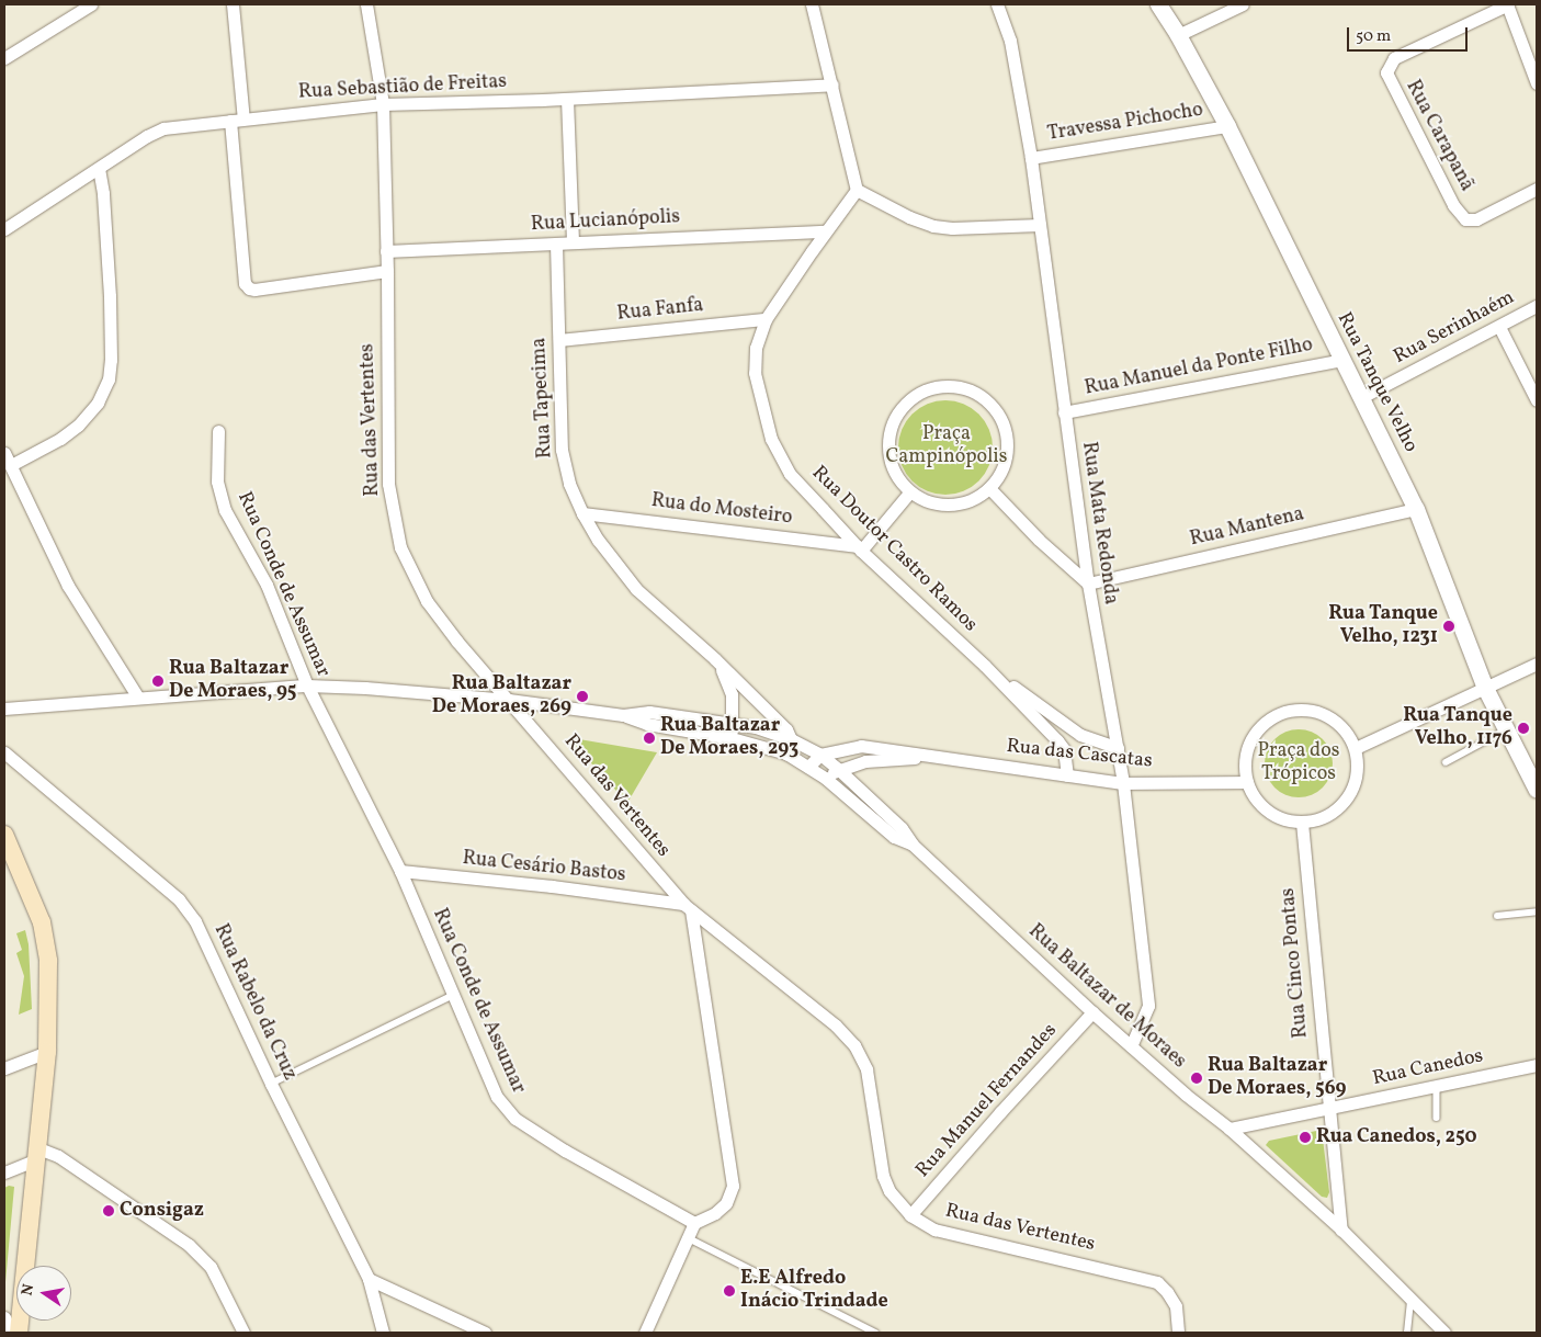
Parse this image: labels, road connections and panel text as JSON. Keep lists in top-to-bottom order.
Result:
{
  "streets": {
    "street": [
      "Rua Sebastião de Freitas",
      "Travessa Pichocho",
      "Rua Carapanã",
      "Rua Lucianópolis",
      "Rua Fanfa",
      "Rua Serinhaém",
      "Rua Manuel da Ponte Filho",
      "Rua Tanque Velho",
      "Rua Tapecima",
      "Rua das Vertentes",
      "Rua do Mosteiro",
      "Rua Mata Redonda",
      "Rua Mantena",
      "Rua Doutor Castro Ramos",
      "Rua Conde de Assumar",
      "Rua das Cascatas",
      "Rua Cesário Bastos",
      "Rua Cinco Pontas",
      "Rua Baltazar de Moraes",
      "Rua Rabelo da Cruz",
      "Rua Canedos",
      "Rua Manuel Fernandes"
    ]
  },
  "crossings": [
    ["Rua Sebastião de Freitas", "Rua das Vertentes"],
    ["Travessa Pichocho", "Rua Tanque Velho"],
    ["Travessa Pichocho", "Rua Mata Redonda"],
    ["Rua Lucianópolis", "Rua Tapecima"],
    ["Rua Lucianópolis", "Rua das Vertentes"],
    ["Rua Lucianópolis", "Rua Doutor Castro Ramos"],
    ["Rua Fanfa", "Rua Tapecima"],
    ["Rua Fanfa", "Rua Doutor Castro Ramos"],
    ["Rua Serinhaém", "Rua Tanque Velho"],
    ["Rua Manuel da Ponte Filho", "Rua Tanque Velho"],
    ["Rua Manuel da Ponte Filho", "Rua Mata Redonda"],
    ["Rua Tanque Velho", "Rua Mantena"],
    ["Rua Tapecima", "Rua do Mosteiro"],
    ["Rua Tapecima", "Rua Baltazar de Moraes"],
    ["Rua das Vertentes", "Rua Cesário Bastos"],
    ["Rua das Vertentes", "Rua Baltazar de Moraes"],
    ["Rua das Vertentes", "Rua Manuel Fernandes"],
    ["Rua do Mosteiro", "Rua Doutor Castro Ramos"],
    ["Rua Mata Redonda", "Rua Mantena"],
    ["Rua Mata Redonda", "Rua Doutor Castro Ramos"],
    ["Rua Mata Redonda", "Rua das Cascatas"],
    ["Rua Mata Redonda", "Rua Baltazar de Moraes"],
    ["Rua Conde de Assumar", "Rua Cesário Bastos"],
    ["Rua Conde de Assumar", "Rua Baltazar de Moraes"],
    ["Rua das Cascatas", "Rua Cinco Pontas"],
    ["Rua das Cascatas", "Rua Baltazar de Moraes"],
    ["Rua Cinco Pontas", "Rua Baltazar de Moraes"],
    ["Rua Cinco Pontas", "Rua Canedos"],
    ["Rua Baltazar de Moraes", "Rua Canedos"],
    ["Rua Baltazar de Moraes", "Rua Manuel Fernandes"]
  ],
  "parks": ["Praça Campinópolis", "Praça dos Trópicos"],
  "places": [
    "Rua Tanque Velho, 1231",
    "Rua Baltazar De Moraes, 95",
    "Rua Baltazar De Moraes, 269",
    "Rua Tanque Velho, 1176",
    "Rua Baltazar De Moraes, 293",
    "Rua Baltazar De Moraes, 569",
    "Rua Canedos, 250",
    "Consigaz",
    "E.E Alfredo Inácio Trindade"
  ],
  "scale_bar": "50 m",
  "north": "left"
}
